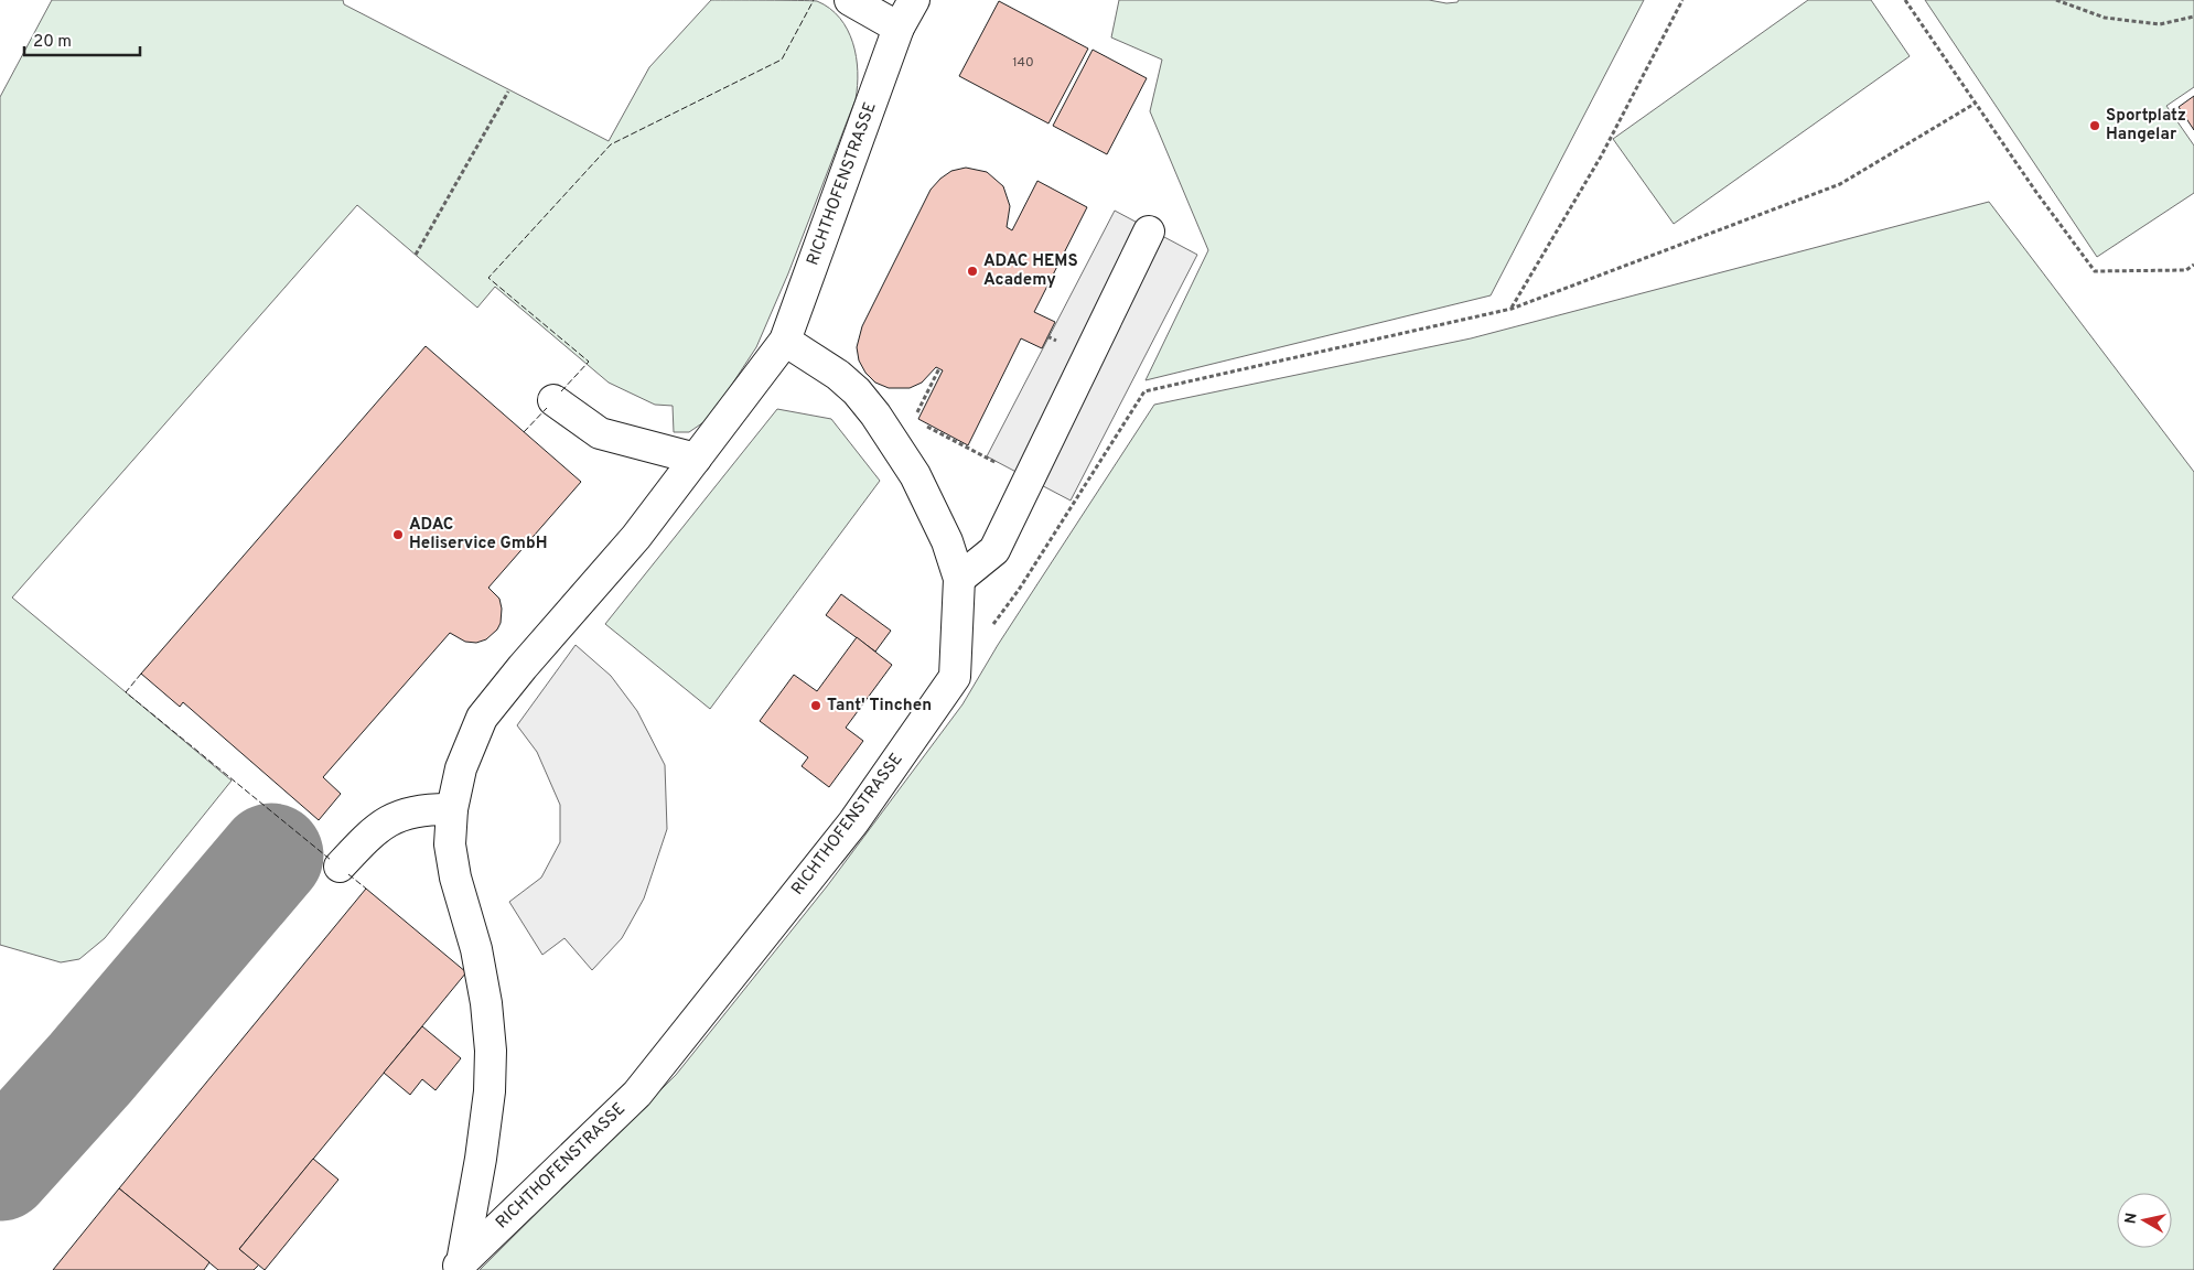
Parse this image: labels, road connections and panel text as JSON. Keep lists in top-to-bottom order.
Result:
{
  "streets": {
    "street": ["RICHTHOFENSTRASSE"]
  },
  "places": [
    "Sportplatz Hangelar",
    "ADAC HEMS Academy",
    "ADAC Heliservice GmbH",
    "Tant' Tinchen"
  ],
  "house_numbers": ["140"],
  "scale_bar": "20 m",
  "north": "left"
}
